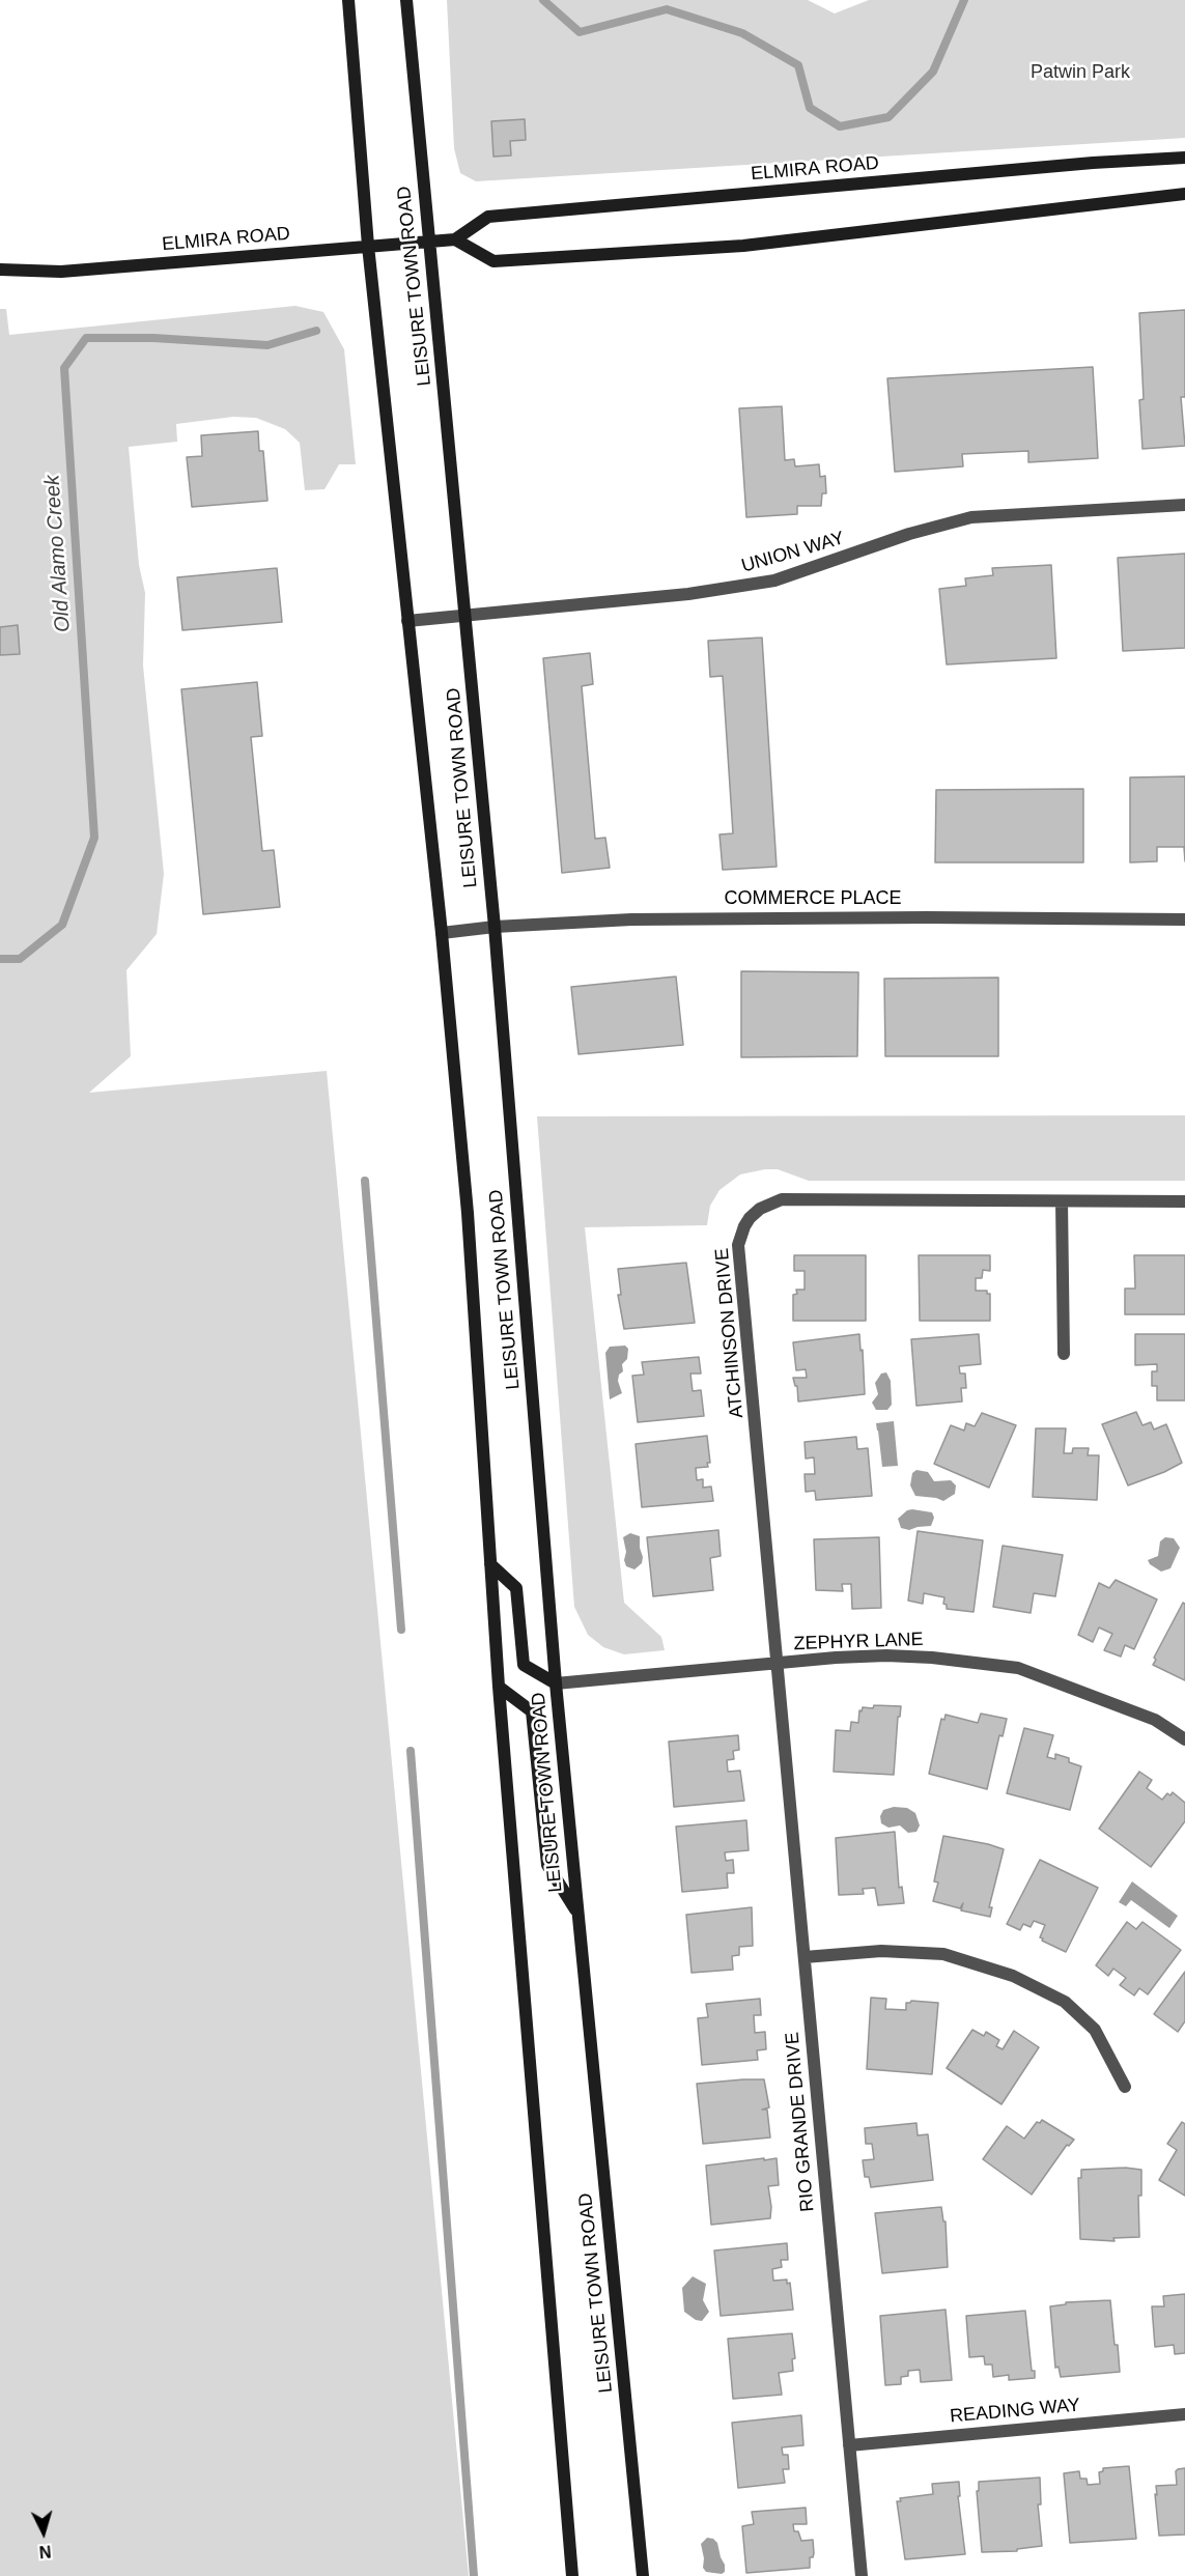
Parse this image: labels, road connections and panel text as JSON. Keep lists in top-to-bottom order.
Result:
{
  "streets": {
    "main road": ["ELMIRA ROAD", "LEISURE TOWN ROAD"],
    "street": [
      "UNION WAY",
      "COMMERCE PLACE",
      "ATCHINSON DRIVE",
      "ZEPHYR LANE",
      "RIO GRANDE DRIVE",
      "READING WAY"
    ]
  },
  "crossings": [
    ["ELMIRA ROAD", "LEISURE TOWN ROAD"],
    ["LEISURE TOWN ROAD", "UNION WAY"],
    ["LEISURE TOWN ROAD", "COMMERCE PLACE"],
    ["LEISURE TOWN ROAD", "ZEPHYR LANE"],
    ["ATCHINSON DRIVE", "ZEPHYR LANE"],
    ["ATCHINSON DRIVE", "RIO GRANDE DRIVE"],
    ["ZEPHYR LANE", "RIO GRANDE DRIVE"],
    ["RIO GRANDE DRIVE", "READING WAY"]
  ],
  "water": ["Old Alamo Creek"],
  "parks": ["Patwin Park"],
  "north": "bottom"
}
